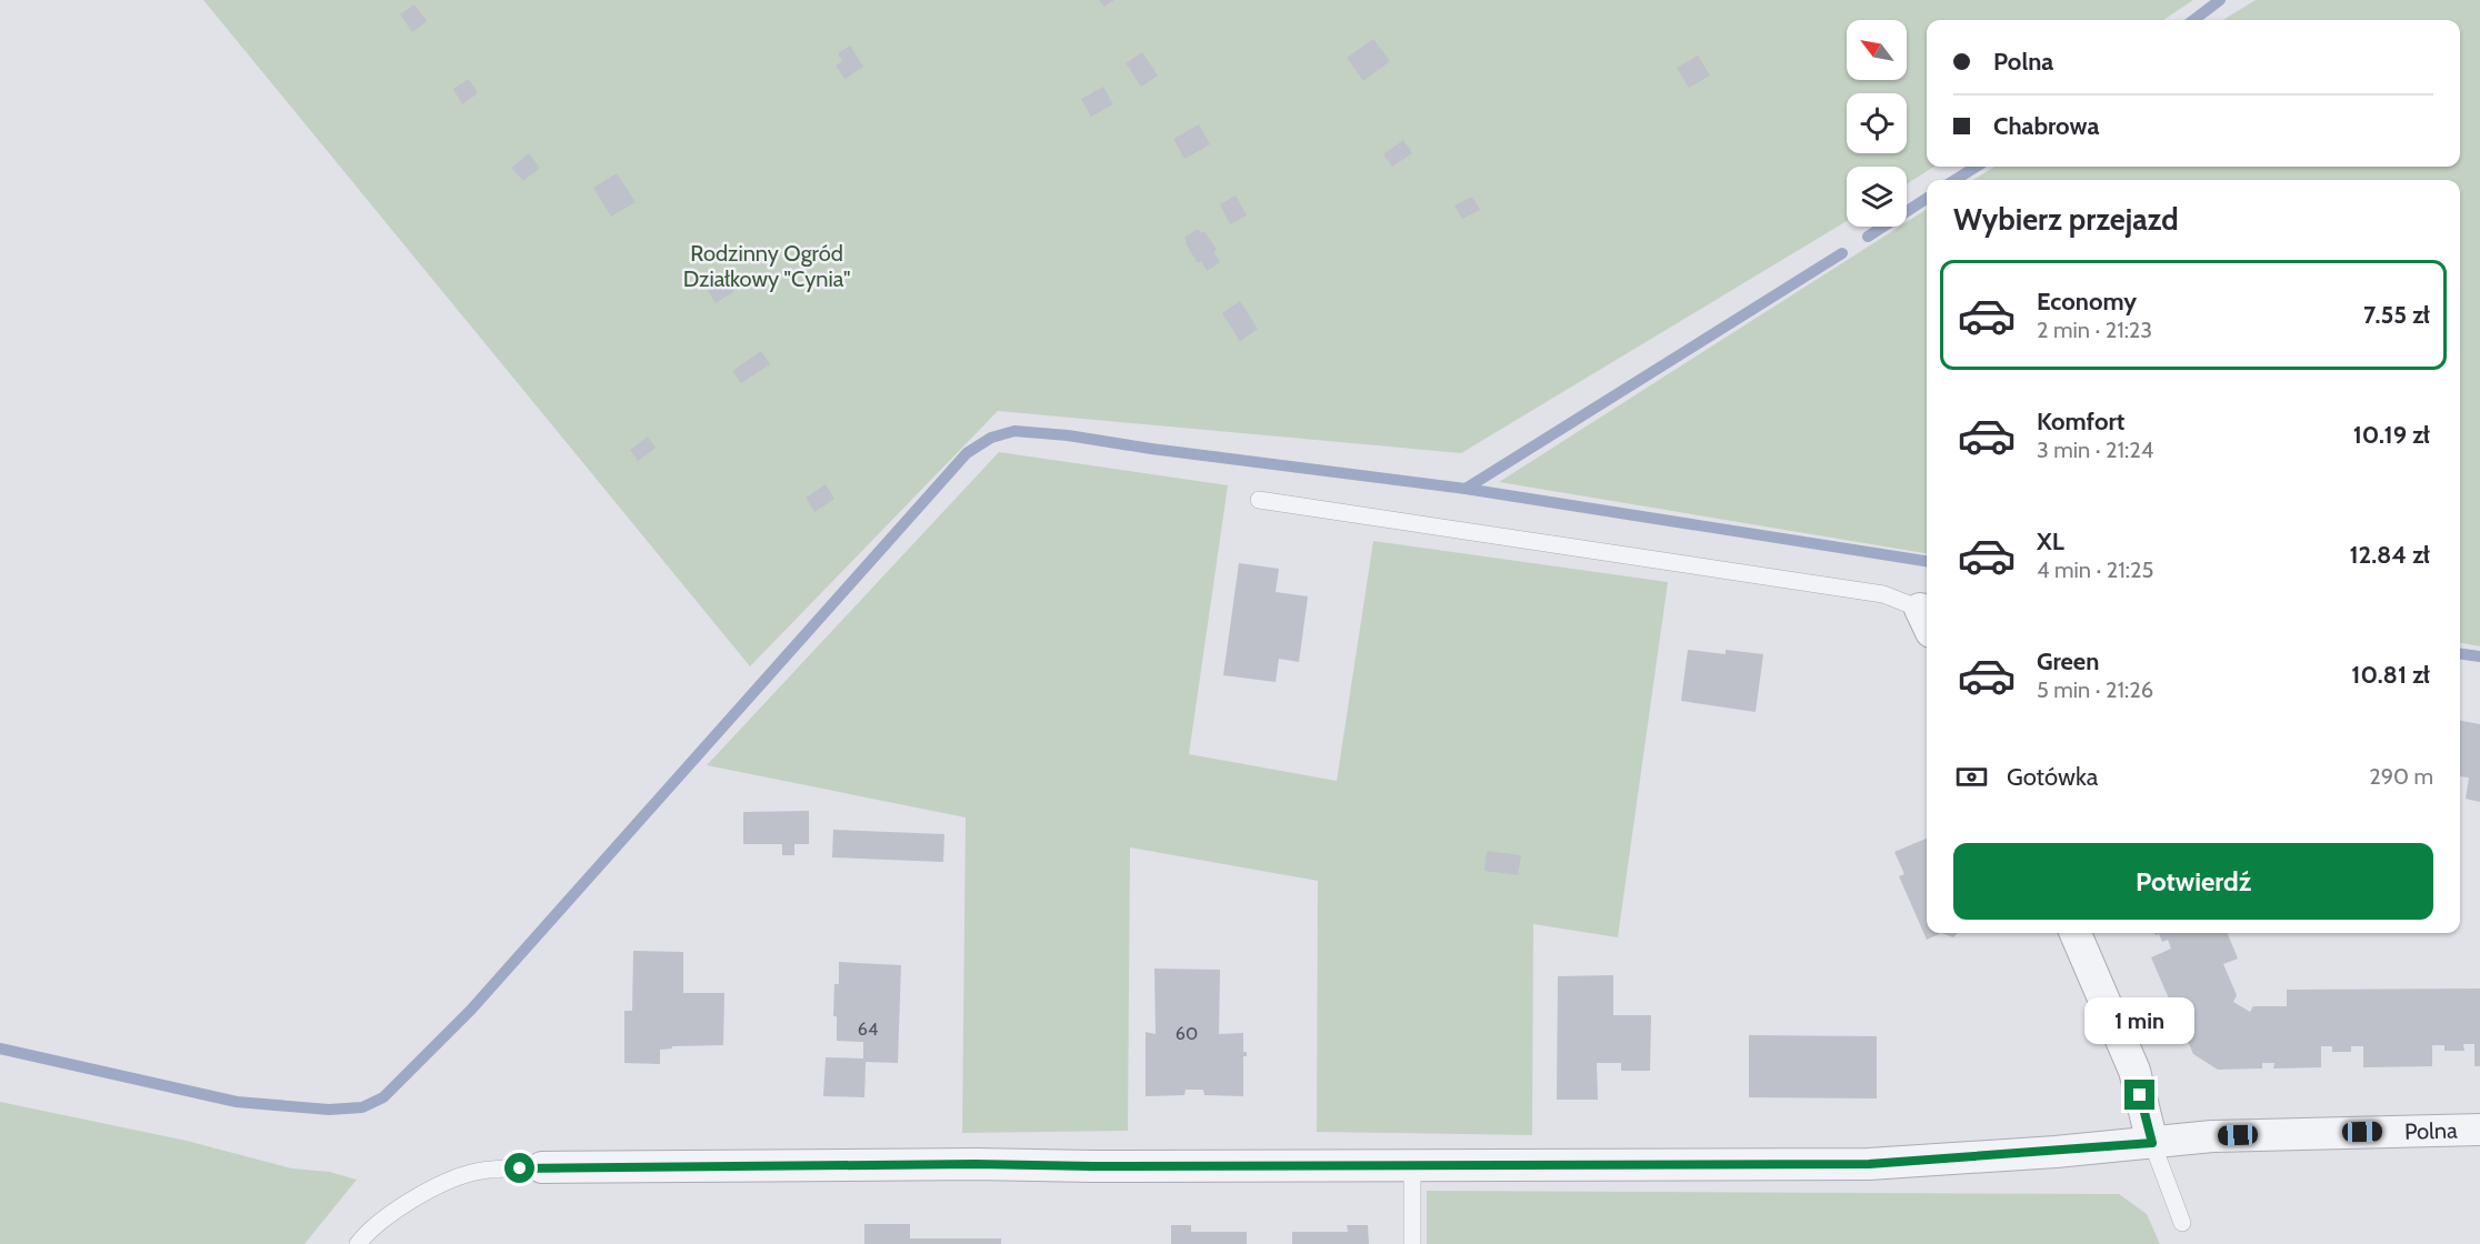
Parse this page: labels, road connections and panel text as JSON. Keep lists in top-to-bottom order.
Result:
{
  "streets": {
    "street": ["Polna"]
  },
  "parks": ["Rodzinny Ogród Działkowy \"Cynia\""],
  "house_numbers": ["64", "60"],
  "north": "top left",
  "page": {
    "banner": ["Polna", "Chabrowa"],
    "heading": "Wybierz przejazd",
    "list": [
      {
        "name": "Economy",
        "note": "2 min · 21:23",
        "value": "7.55 zł"
      },
      {
        "name": "Komfort",
        "note": "3 min · 21:24",
        "value": "10.19 zł"
      },
      {
        "name": "XL",
        "note": "4 min · 21:25",
        "value": "12.84 zł"
      },
      {
        "name": "Green",
        "note": "5 min · 21:26",
        "value": "10.81 zł"
      }
    ],
    "pay": ["Gotówka", "290 m"],
    "buttons": "Potwierdź",
    "bubble": "1 min"
  }
}
